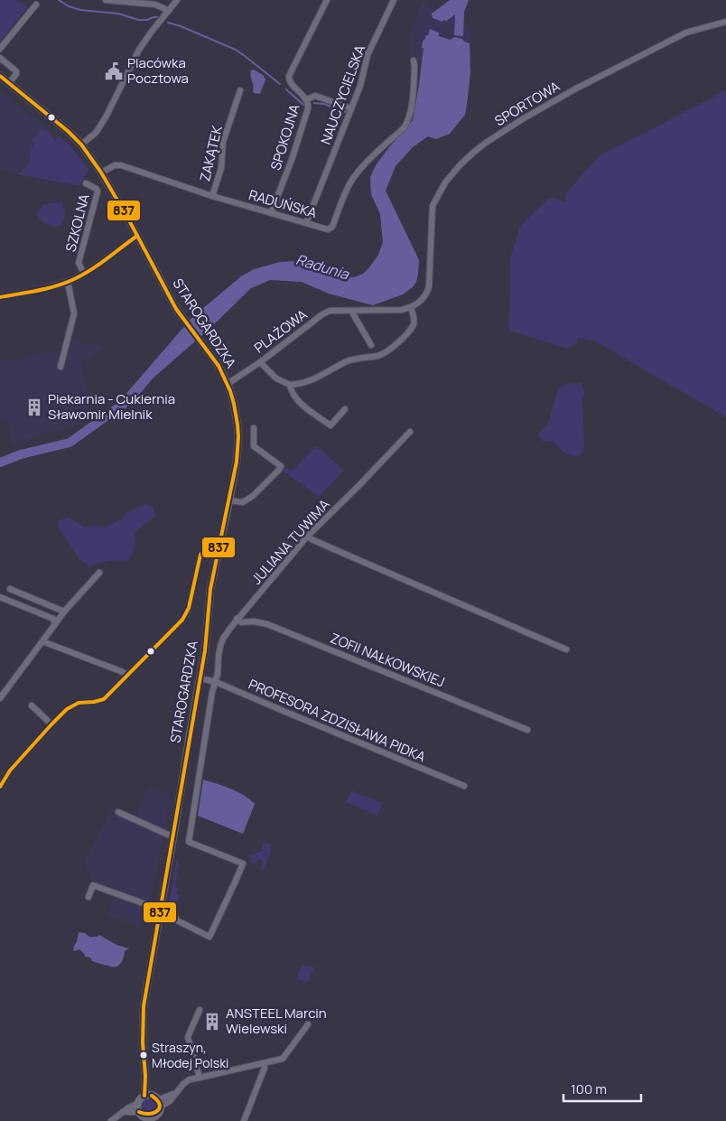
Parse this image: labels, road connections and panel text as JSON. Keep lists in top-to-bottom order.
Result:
{
  "streets": {
    "main road": ["STAROGARDZKA"],
    "street": [
      "NAUCZYCIELSKA",
      "SPORTOWA",
      "SPOKOJNA",
      "ZAKĄTEK",
      "RADUŃSKA",
      "SZKOLNA",
      "PLAŻOWA",
      "JULIANA TUWIMA",
      "ZOFII NAŁKOWSKIEJ",
      "PROFESORA ZDZISŁAWA PIDKA"
    ]
  },
  "crossings": [
    ["NAUCZYCIELSKA", "RADUŃSKA"],
    ["SPORTOWA", "PLAŻOWA"],
    ["SPOKOJNA", "RADUŃSKA"],
    ["ZAKĄTEK", "RADUŃSKA"],
    ["RADUŃSKA", "STAROGARDZKA"],
    ["STAROGARDZKA", "PLAŻOWA"],
    ["STAROGARDZKA", "JULIANA TUWIMA"],
    ["STAROGARDZKA", "PROFESORA ZDZISŁAWA PIDKA"],
    ["JULIANA TUWIMA", "ZOFII NAŁKOWSKIEJ"],
    ["JULIANA TUWIMA", "PROFESORA ZDZISŁAWA PIDKA"]
  ],
  "water": ["Radunia"],
  "places": {
    "public building": ["Placówka Pocztowa"],
    "building": ["Piekarnia - Cukiernia Sławomir Mielnik", "ANSTEEL Marcin Wielewski"],
    "other": ["Straszyn, Młodej Polski"]
  },
  "lines": ["transit line 837"],
  "scale_bar": "100 m"
}
